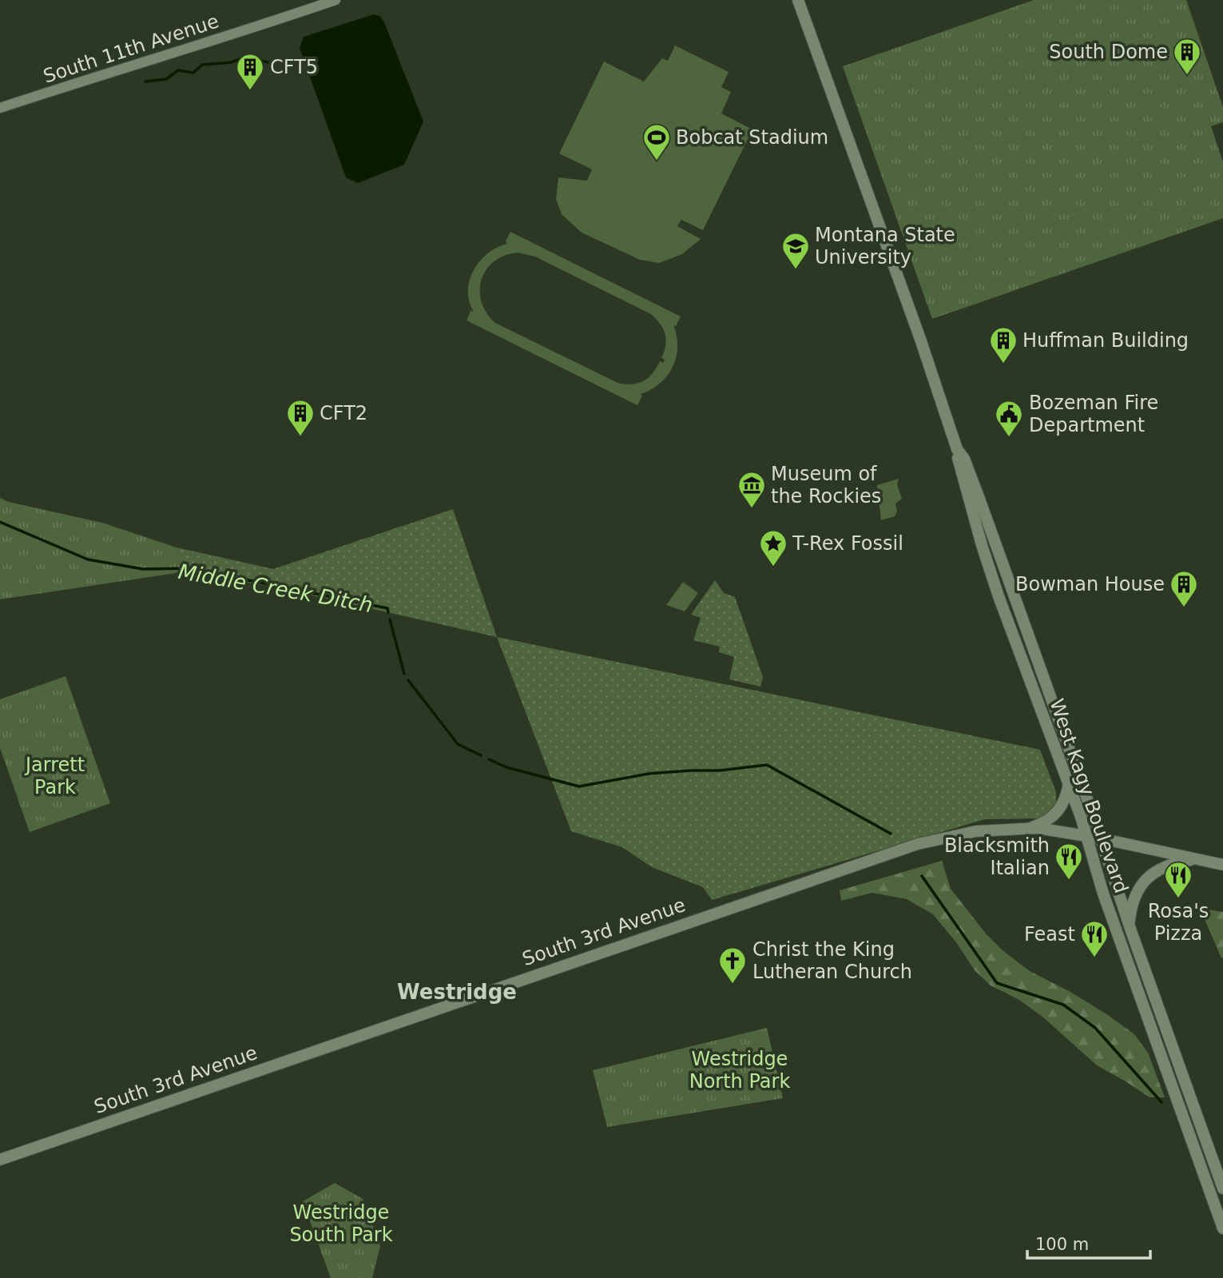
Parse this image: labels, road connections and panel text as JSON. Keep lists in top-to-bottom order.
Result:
{
  "streets": {
    "main road": ["West Kagy Boulevard", "South 3rd Avenue"],
    "street": ["South 11th Avenue"]
  },
  "crossings": [
    ["West Kagy Boulevard", "South 3rd Avenue"]
  ],
  "districts": ["Westridge"],
  "water": ["Middle Creek Ditch"],
  "parks": ["Jarrett Park", "Westridge North Park", "Westridge South Park"],
  "places": {
    "building": [
      "South Dome",
      "CFT5",
      "Huffman Building",
      "CFT2",
      "Bowman House"
    ],
    "sports": ["Bobcat Stadium"],
    "school or university": ["Montana State University"],
    "public building": ["Bozeman Fire Department"],
    "museum": ["Museum of the Rockies"],
    "place": ["T-Rex Fossil"],
    "restaurant": ["Blacksmith Italian", "Rosa's Pizza", "Feast"],
    "church": ["Christ the King Lutheran Church"]
  },
  "scale_bar": "100 m"
}
